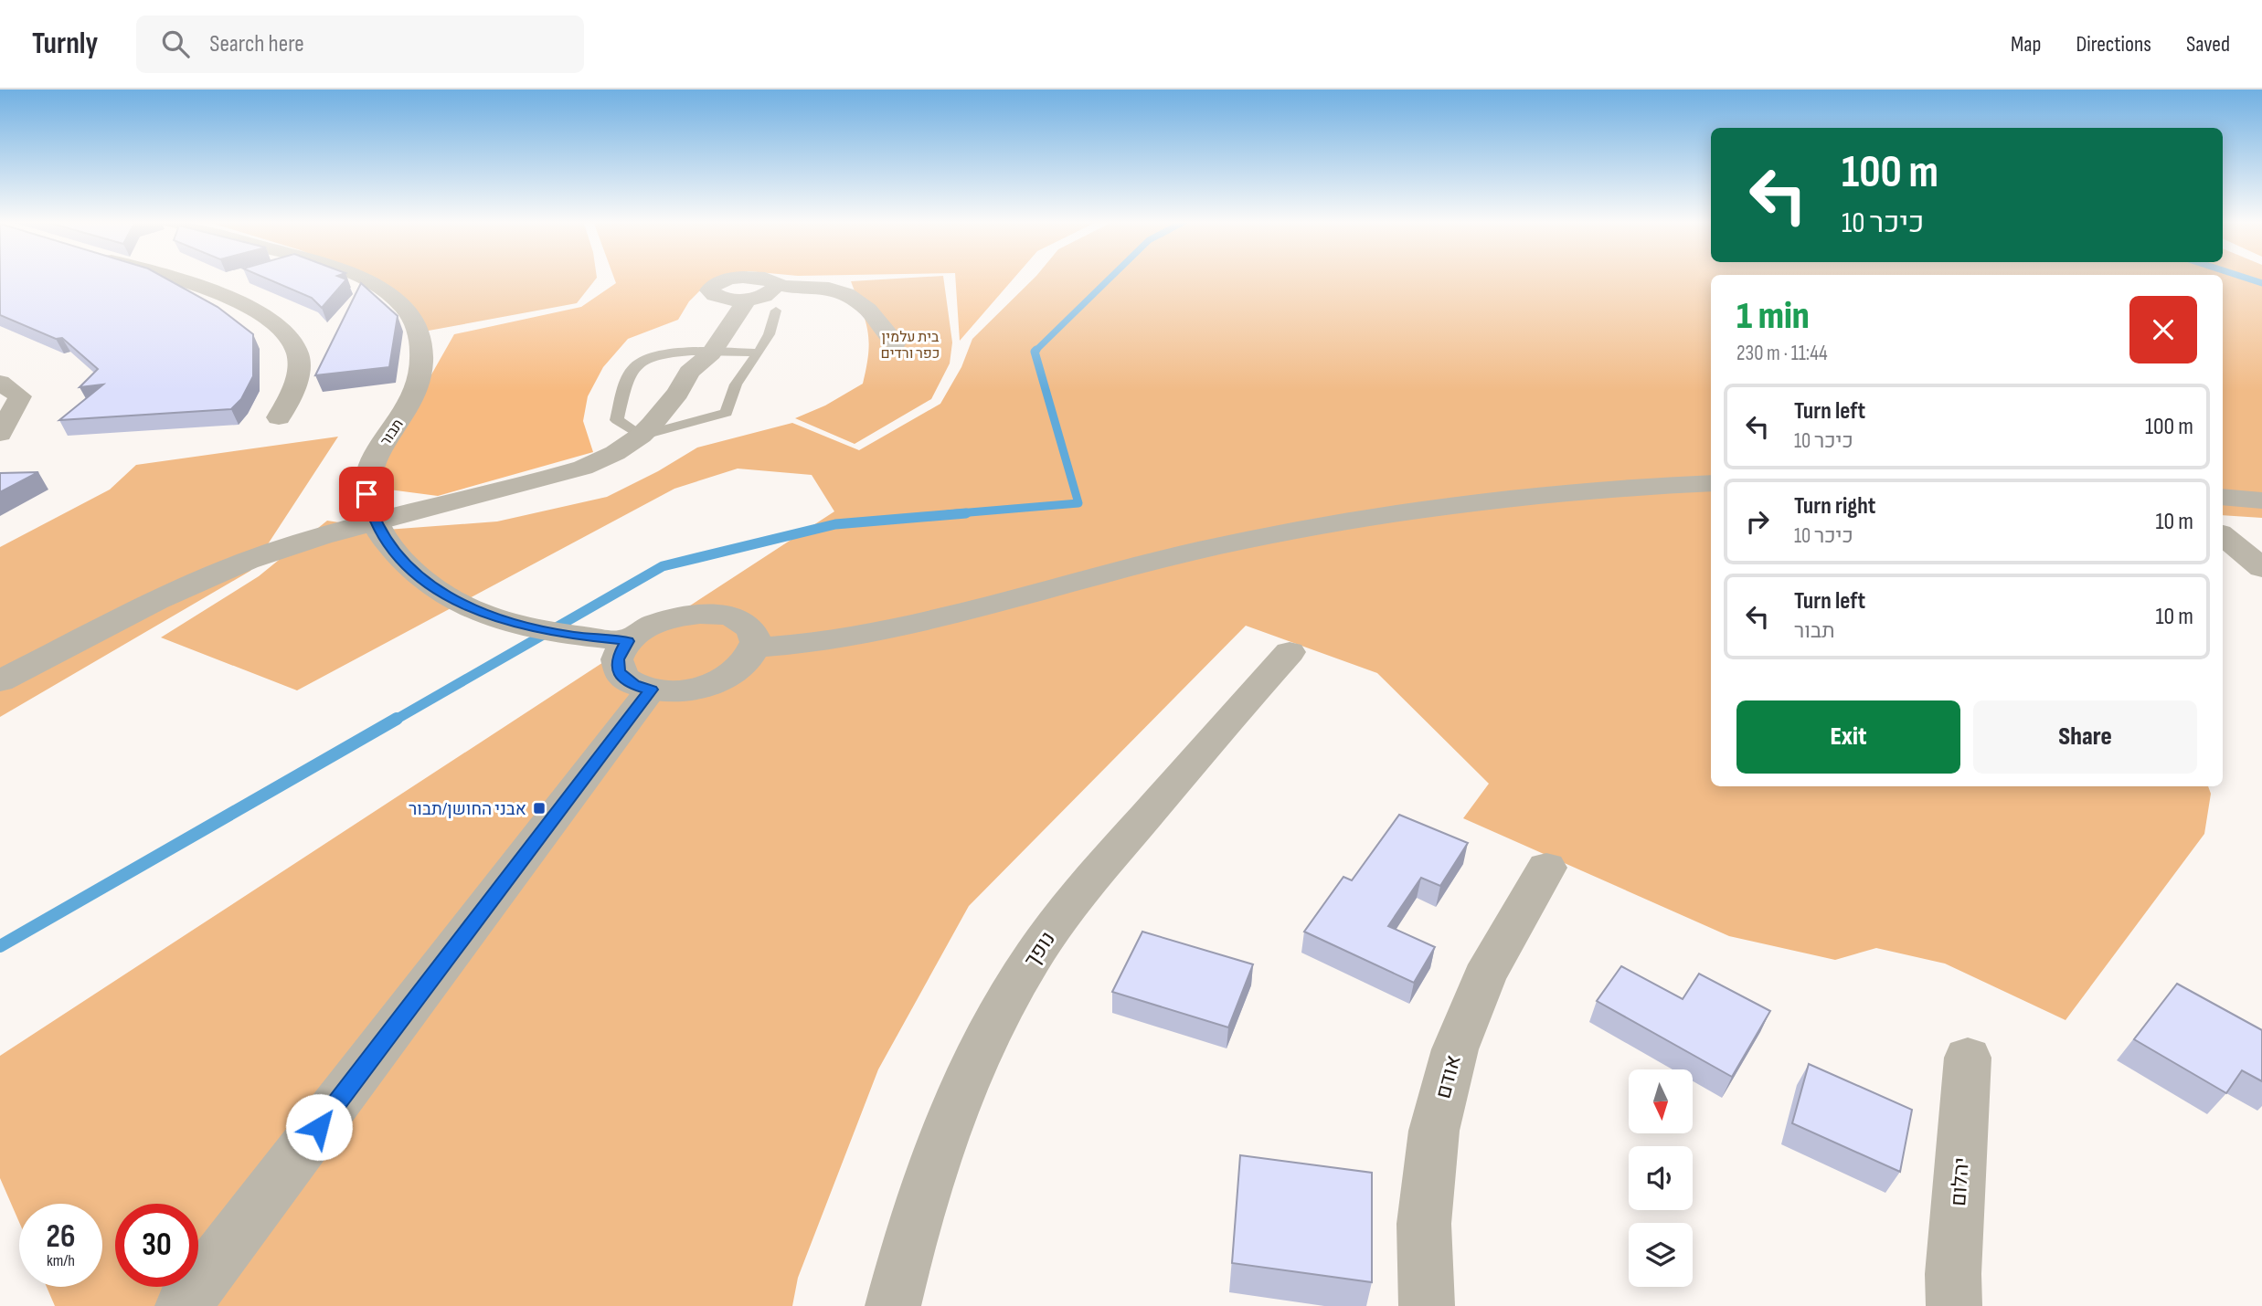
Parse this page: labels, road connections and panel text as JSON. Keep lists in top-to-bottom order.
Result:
{
  "streets": {
    "street": [
      "תבור",
      "נופך",
      "אודם",
      "יהלום"
    ]
  },
  "parks": ["בית עלמין כפר ורדים"],
  "places": {
    "transit": ["אבני החושן/תבור"]
  },
  "north": "bottom",
  "page": {
    "header": "Turnly",
    "search": "Search here",
    "nav": ["Map", "Directions", "Saved"],
    "turn": ["100 m", "כיכר 10"],
    "heading": ["1 min", "230 m · 11:44"],
    "list": [
      {
        "name": "Turn left",
        "note": "כיכר 10",
        "value": "100 m"
      },
      {
        "name": "Turn right",
        "note": "כיכר 10",
        "value": "10 m"
      },
      {
        "name": "Turn left",
        "note": "תבור",
        "value": "10 m"
      }
    ],
    "buttons": ["Exit", "Share"],
    "speed": "26 km/h",
    "limit": "30"
  }
}
